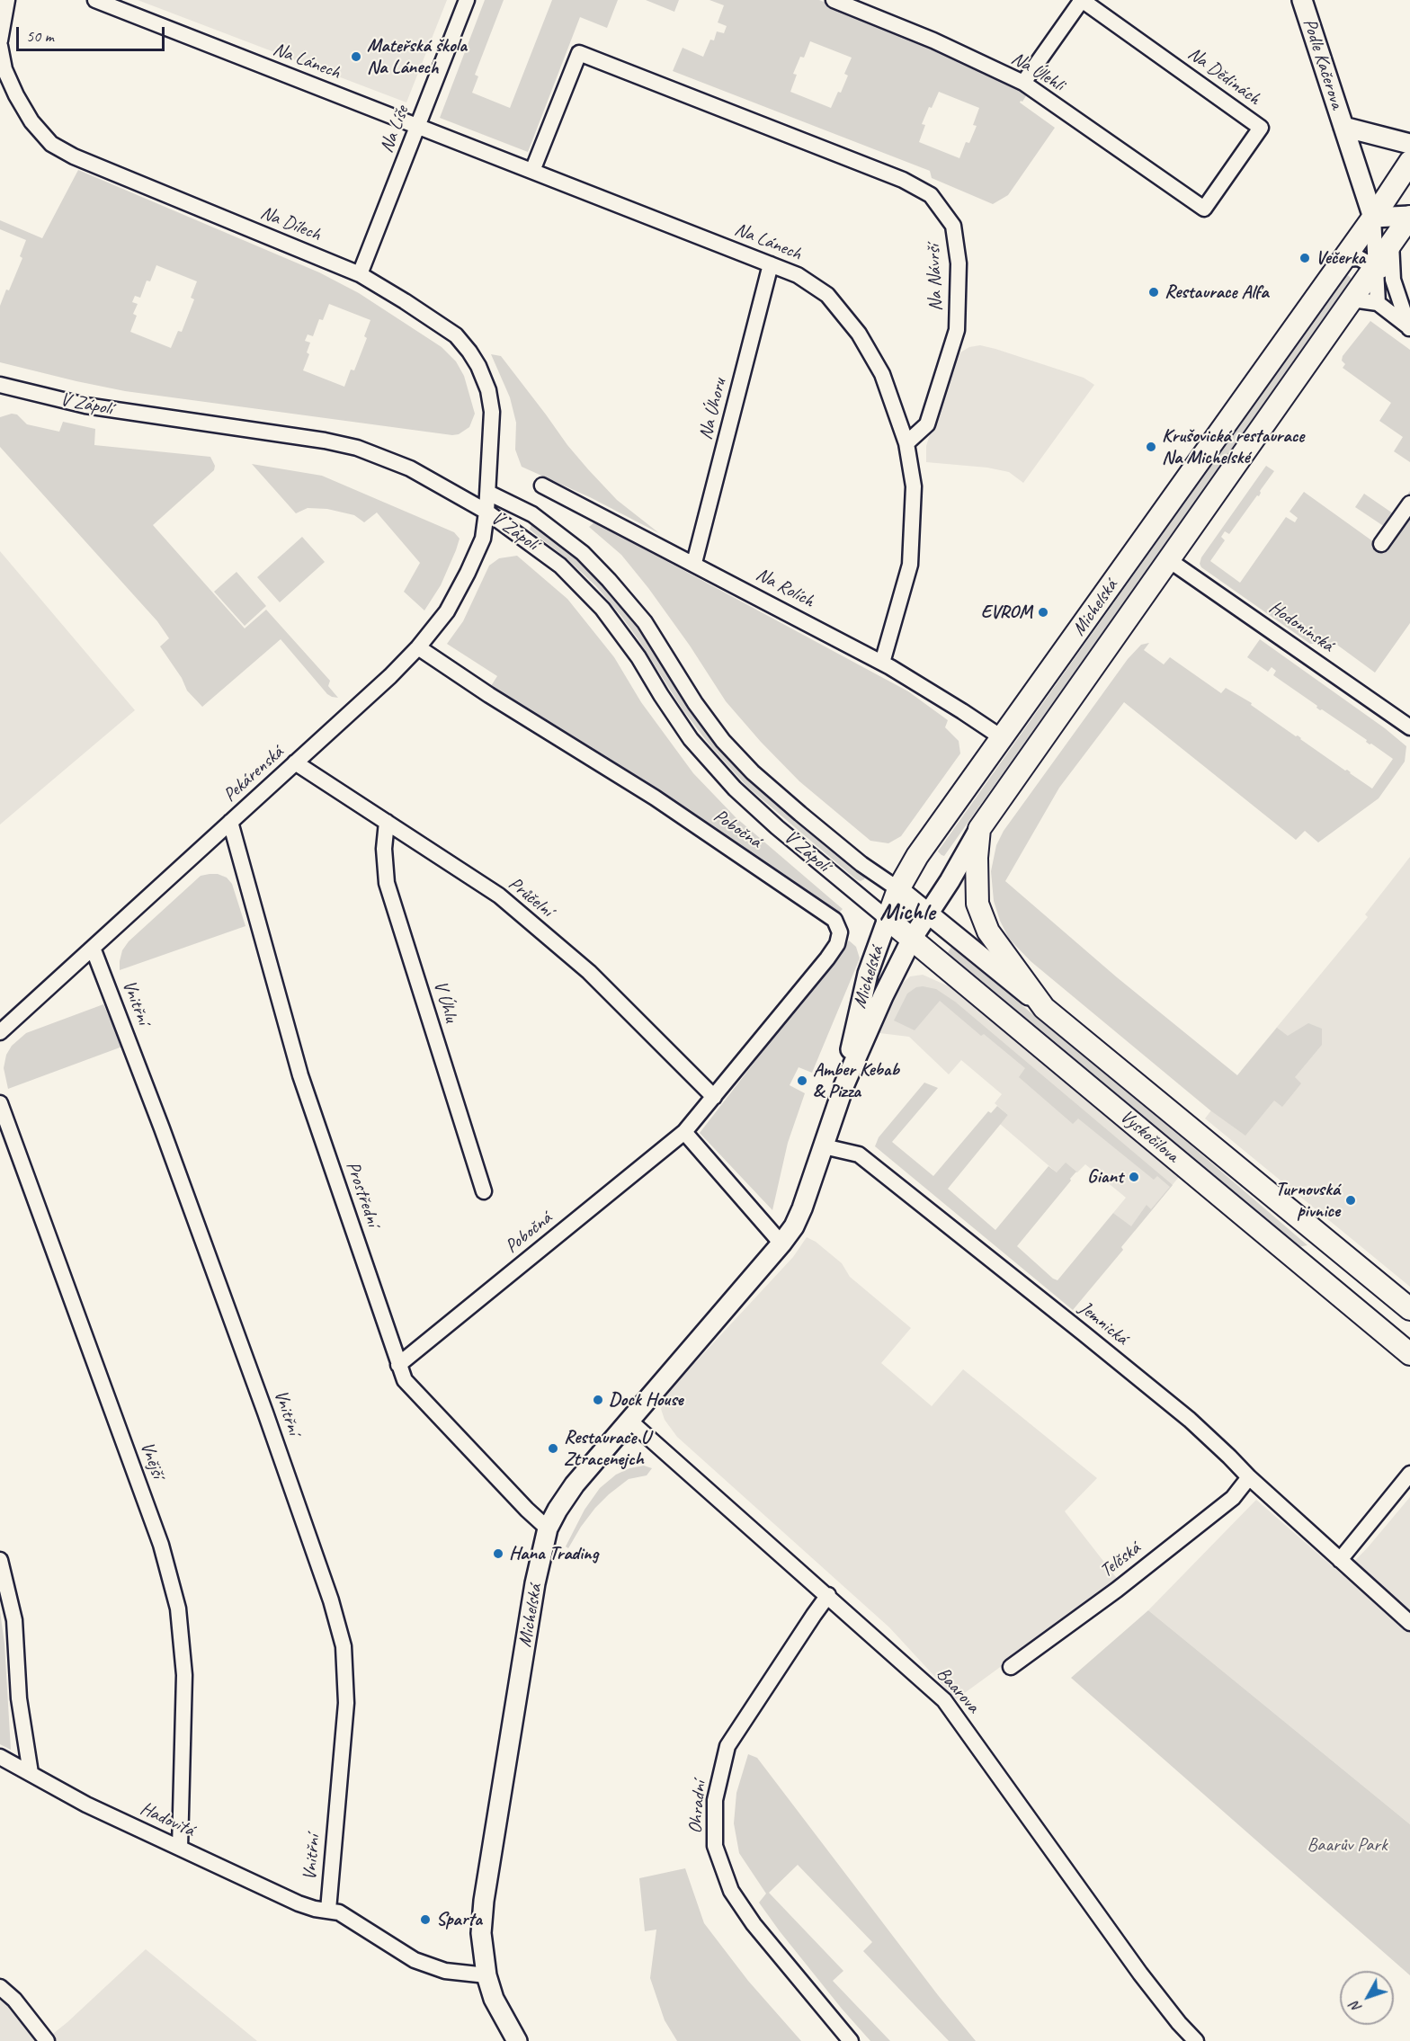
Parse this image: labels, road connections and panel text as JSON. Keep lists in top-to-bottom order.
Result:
{
  "streets": {
    "main road": ["Michelská", "Vyskočilova"],
    "street": [
      "Na Lánech",
      "Podle Kačerova",
      "Na Úlehli",
      "Na Dědinách",
      "Na Líše",
      "Na Dílech",
      "Na Návrší",
      "V Zápolí",
      "Na Úhoru",
      "Na Rolích",
      "Hodonínská",
      "Pekárenská",
      "Pobočná",
      "Průčelní",
      "V Úhlu",
      "Vnitřní",
      "Prostřední",
      "Jemnická",
      "Vnější",
      "Telčská",
      "Baarova",
      "Ohradní",
      "Hadovitá"
    ]
  },
  "crossings": [
    ["Na Lánech", "Na Líše"],
    ["Na Lánech", "Na Návrší"],
    ["Na Lánech", "Na Úhoru"],
    ["Podle Kačerova", "Michelská"],
    ["Na Úlehli", "Na Dědinách"],
    ["Na Líše", "Na Dílech"],
    ["Na Dílech", "V Zápolí"],
    ["Na Dílech", "Pekárenská"],
    ["V Zápolí", "Michelská"],
    ["V Zápolí", "Pekárenská"],
    ["V Zápolí", "Vyskočilova"],
    ["Na Úhoru", "Na Rolích"],
    ["Na Rolích", "Michelská"],
    ["Michelská", "Hodonínská"],
    ["Michelská", "Vyskočilova"],
    ["Michelská", "Prostřední"],
    ["Michelská", "Jemnická"],
    ["Michelská", "Baarova"],
    ["Michelská", "Hadovitá"],
    ["Pekárenská", "Pobočná"],
    ["Pekárenská", "Průčelní"],
    ["Pekárenská", "Vnitřní"],
    ["Pekárenská", "Prostřední"],
    ["Pobočná", "Průčelní"],
    ["Pobočná", "Prostřední"],
    ["Průčelní", "V Úhlu"],
    ["Vnitřní", "Hadovitá"],
    ["Jemnická", "Telčská"],
    ["Vnější", "Hadovitá"],
    ["Baarova", "Ohradní"]
  ],
  "districts": ["Michle"],
  "parks": ["Baarův Park"],
  "places": [
    "Mateřská škola Na Lánech",
    "Večerka",
    "Restaurace Alfa",
    "Krušovická restaurace Na Michelské",
    "EVROM",
    "Amber Kebab & Pizza",
    "Giant",
    "Turnovská pivnice",
    "Dock House",
    "Restaurace U Ztracenejch",
    "Hana Trading",
    "Sparta"
  ],
  "scale_bar": "50 m",
  "north": "bottom left"
}
